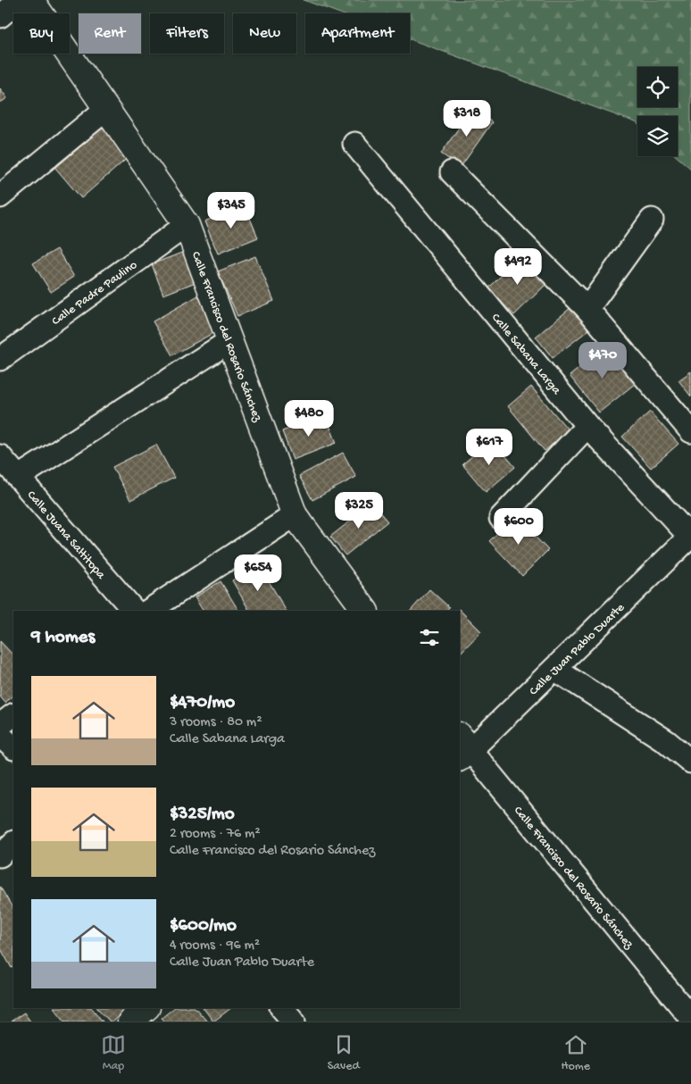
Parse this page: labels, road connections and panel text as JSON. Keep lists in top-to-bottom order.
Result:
{
  "streets": {
    "street": [
      "Calle Padre Paulino",
      "Calle Francisco del Rosario Sánchez",
      "Calle Sabana Larga",
      "Calle Juana Saltitopa",
      "Calle Juan Pablo Duarte"
    ]
  },
  "crossings": [
    ["Calle Padre Paulino", "Calle Francisco del Rosario Sánchez"],
    ["Calle Francisco del Rosario Sánchez", "Calle Juan Pablo Duarte"],
    ["Calle Sabana Larga", "Calle Juan Pablo Duarte"]
  ],
  "page": {
    "chip": [
      "Buy",
      "Rent",
      "Filters",
      "New",
      "Apartment"
    ],
    "price": [
      "$318",
      "$345",
      "$492",
      "$470",
      "$480",
      "$617",
      "$325",
      "$600",
      "$654"
    ],
    "heading": "9 homes",
    "list": [
      {
        "name": "$470/mo",
        "note": "3 rooms · 80 m² · Calle Sabana Larga"
      },
      {
        "name": "$325/mo",
        "note": "2 rooms · 76 m² · Calle Francisco del Rosario Sánchez"
      },
      {
        "name": "$600/mo",
        "note": "4 rooms · 96 m² · Calle Juan Pablo Duarte"
      }
    ],
    "tabs": ["Map", "Saved", "Home"]
  }
}
